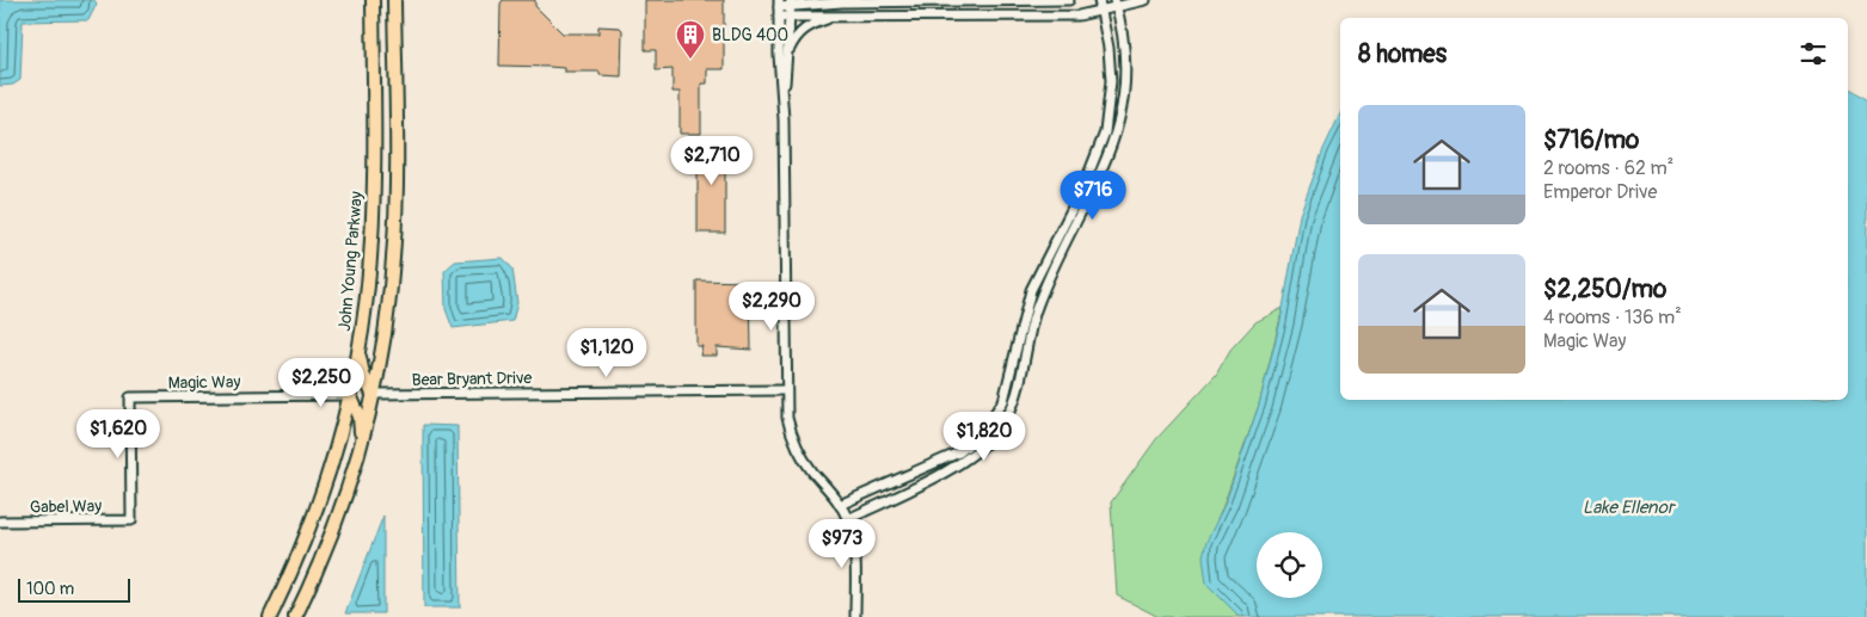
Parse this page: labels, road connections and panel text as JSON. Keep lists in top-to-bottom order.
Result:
{
  "streets": {
    "highway": ["John Young Parkway"],
    "street": ["Bear Bryant Drive", "Magic Way", "Gabel Way"]
  },
  "crossings": [
    ["John Young Parkway", "Magic Way"],
    ["Magic Way", "Gabel Way"]
  ],
  "water": ["Lake Ellenor"],
  "places": {
    "building": ["BLDG 400"]
  },
  "scale_bar": "100 m",
  "page": {
    "heading": "8 homes",
    "list": [
      {
        "name": "$716/mo",
        "note": "2 rooms · 62 m² · Emperor Drive"
      },
      {
        "name": "$2,250/mo",
        "note": "4 rooms · 136 m² · Magic Way"
      }
    ],
    "price": [
      "$2,710",
      "$716",
      "$2,290",
      "$1,120",
      "$2,250",
      "$1,620",
      "$1,820",
      "$973"
    ],
    "scale": "100 m"
  }
}
